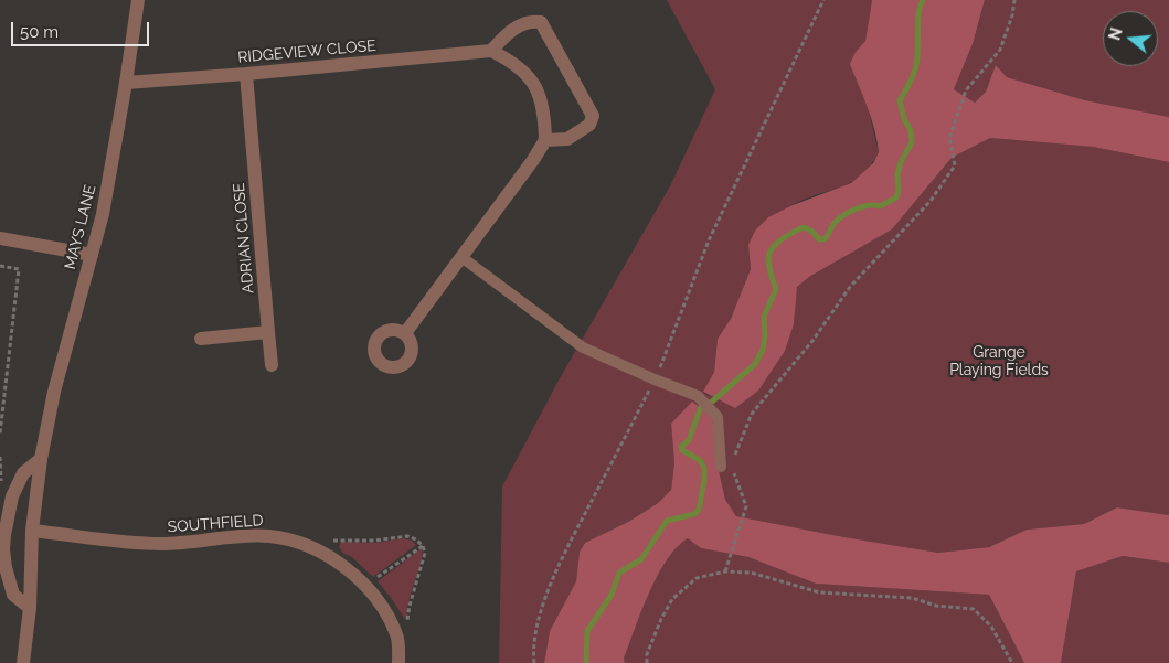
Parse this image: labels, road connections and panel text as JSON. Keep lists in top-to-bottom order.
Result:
{
  "streets": {
    "street": [
      "RIDGEVIEW CLOSE",
      "MAYS LANE",
      "ADRIAN CLOSE",
      "SOUTHFIELD"
    ]
  },
  "crossings": [
    ["RIDGEVIEW CLOSE", "MAYS LANE"],
    ["RIDGEVIEW CLOSE", "ADRIAN CLOSE"],
    ["MAYS LANE", "SOUTHFIELD"]
  ],
  "parks": ["Grange Playing Fields"],
  "scale_bar": "50 m",
  "north": "left"
}
